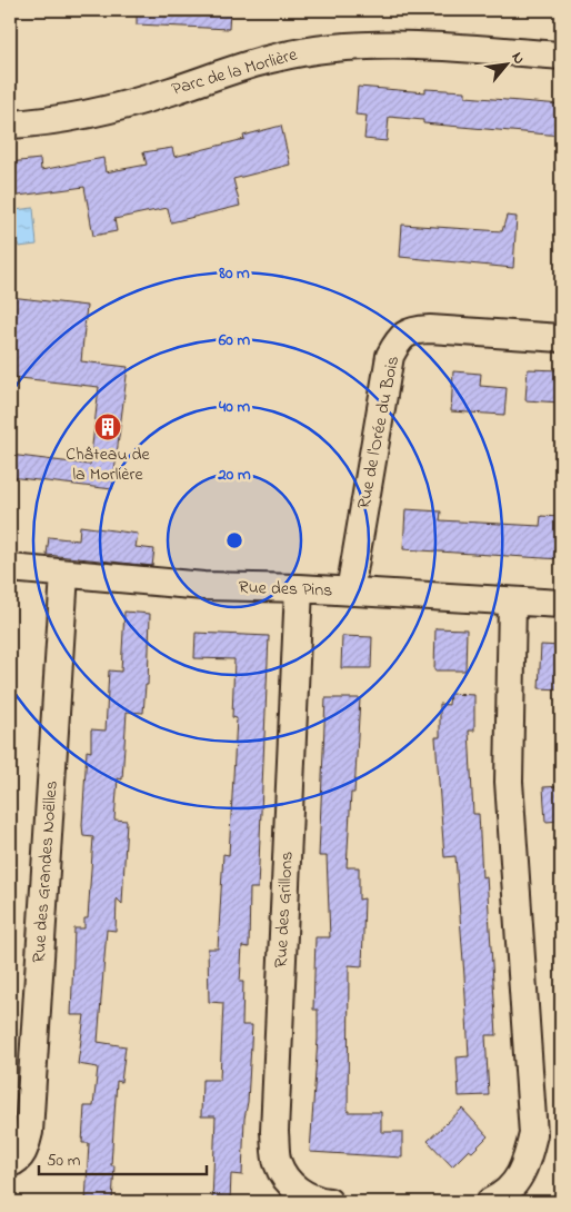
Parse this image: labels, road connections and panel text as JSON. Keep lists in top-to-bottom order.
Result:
{
  "streets": {
    "street": [
      "Parc de la Morlière",
      "Rue de l'Orée du Bois",
      "Rue des Pins",
      "Rue des Grandes Noëlles",
      "Rue des Grillons"
    ]
  },
  "crossings": [
    ["Rue de l'Orée du Bois", "Rue des Pins"],
    ["Rue des Pins", "Rue des Grandes Noëlles"],
    ["Rue des Pins", "Rue des Grillons"]
  ],
  "places": {
    "building": ["Château de la Morlière"]
  },
  "scale_bar": "50 m",
  "north": "top right",
  "rings": [
    "80 m",
    "60 m",
    "40 m",
    "20 m"
  ]
}
